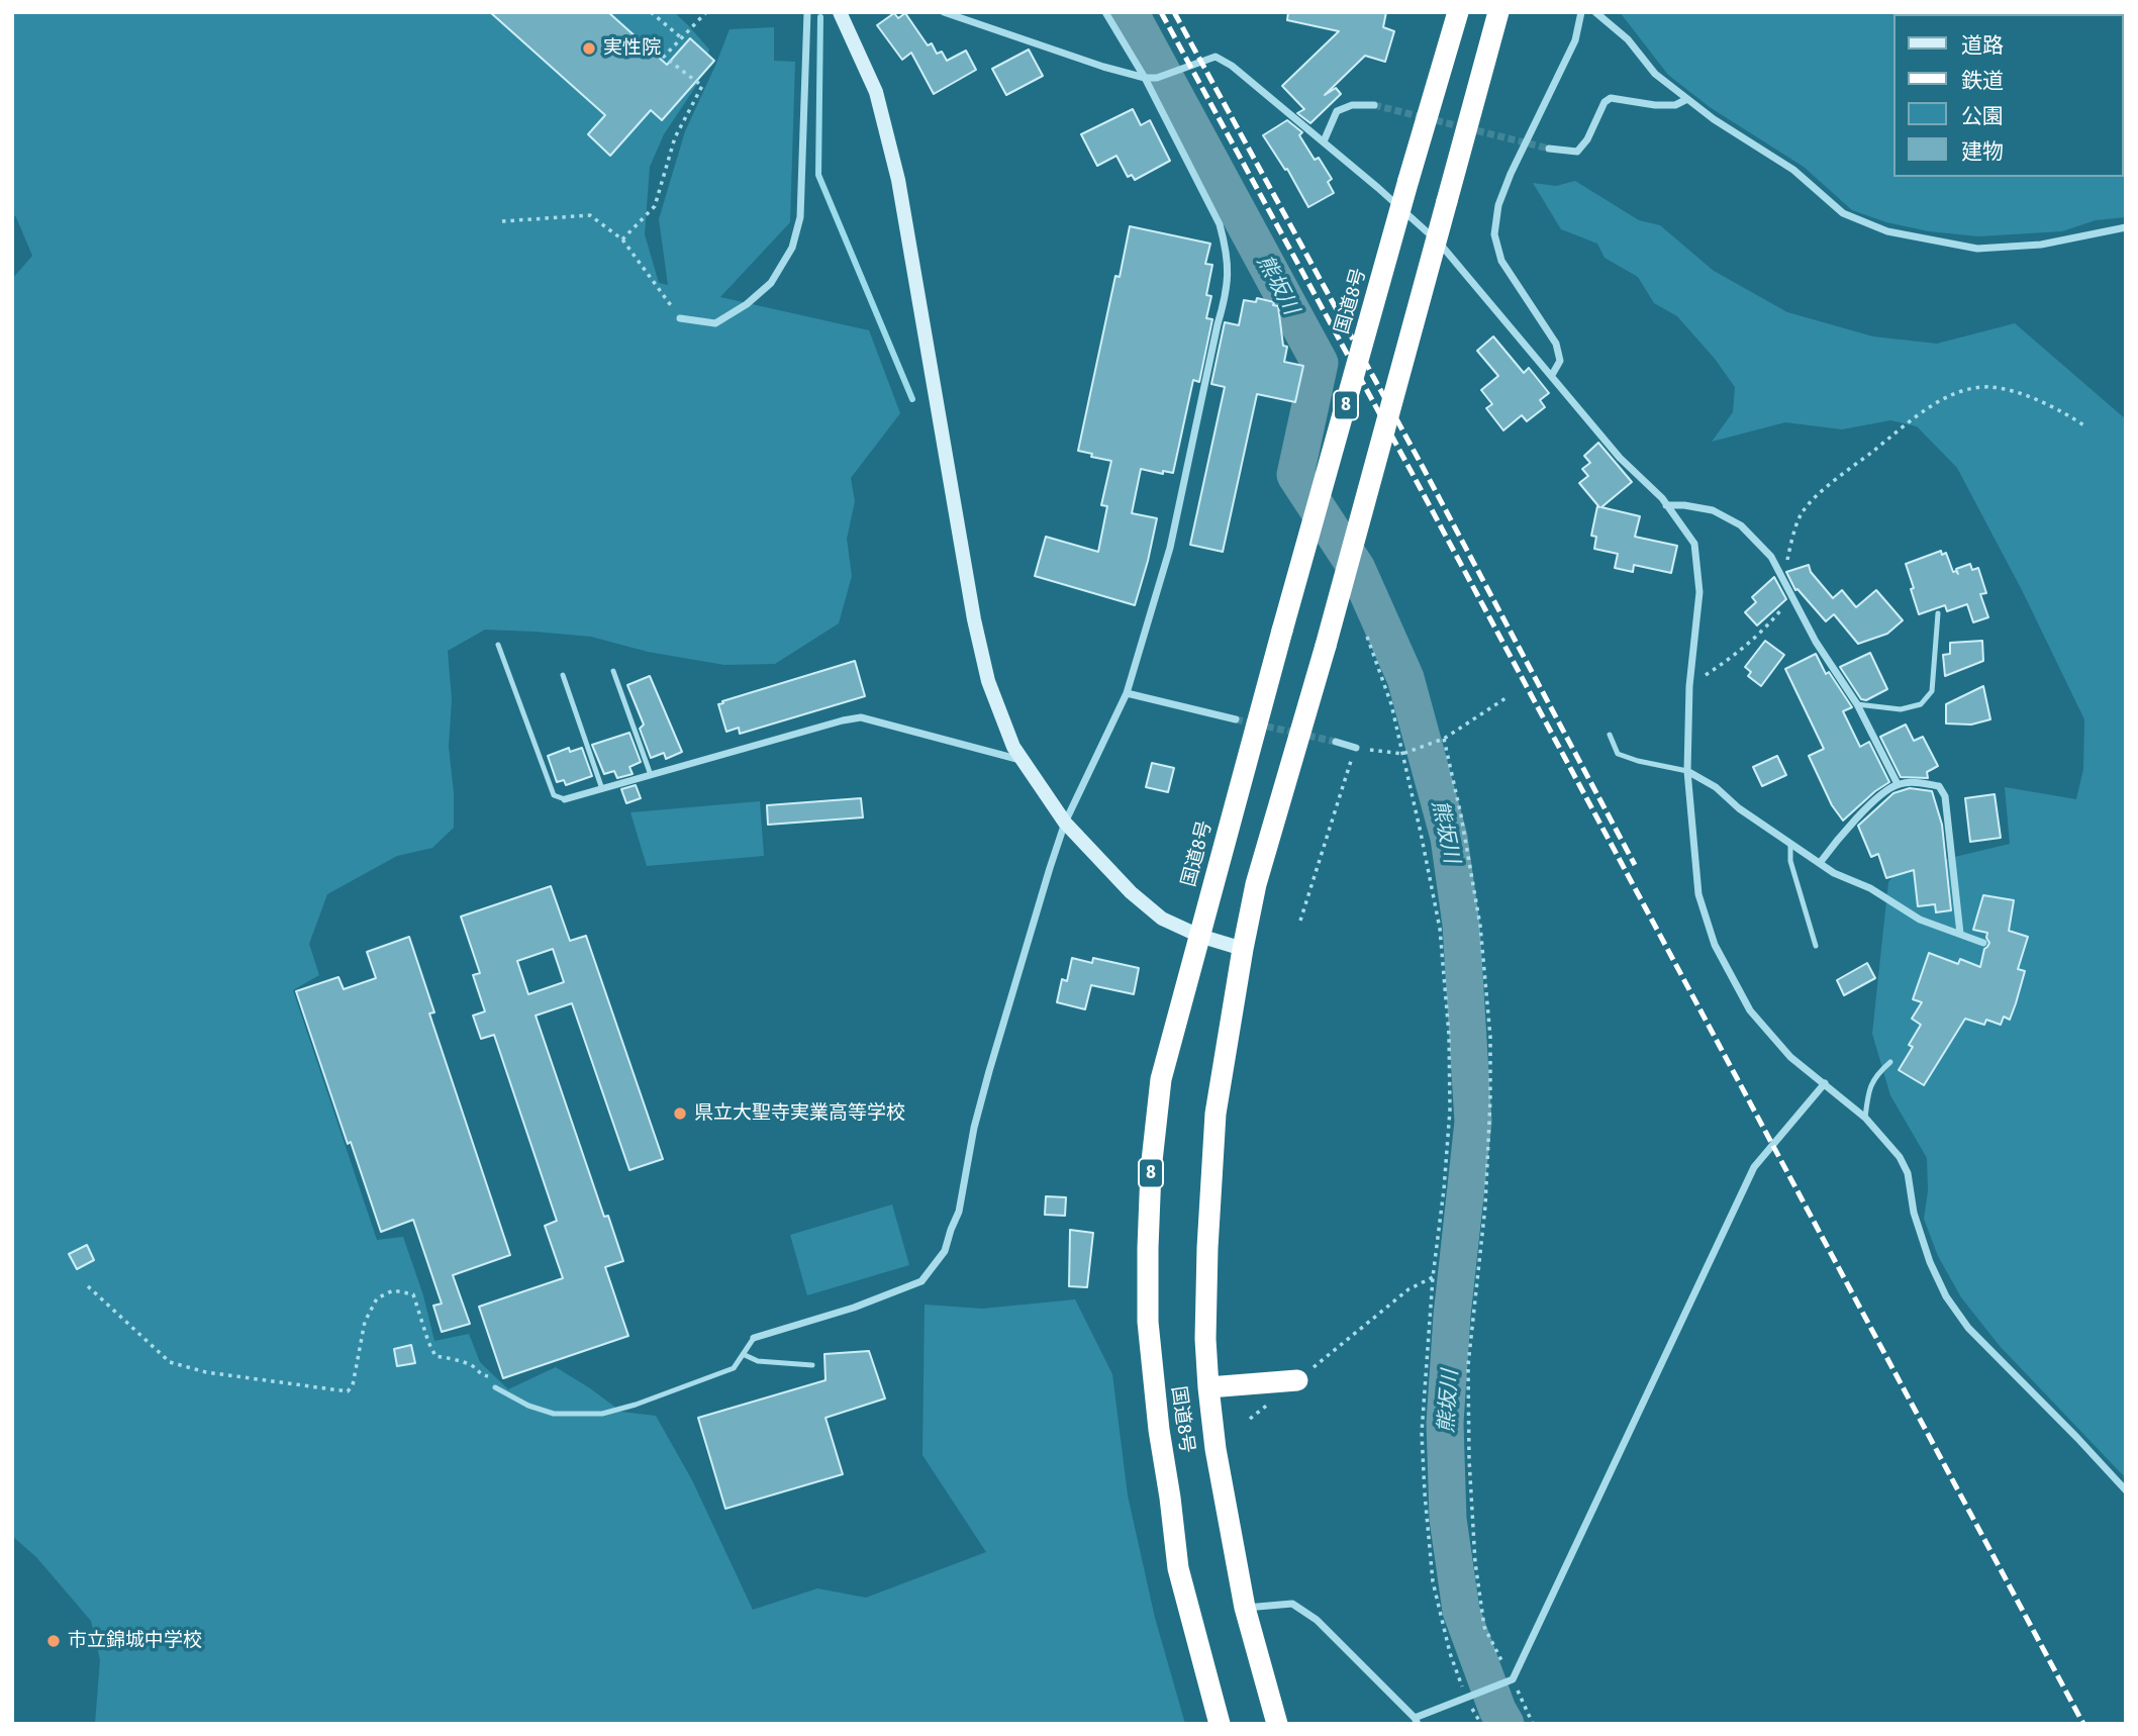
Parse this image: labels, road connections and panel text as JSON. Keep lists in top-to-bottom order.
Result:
{
  "streets": {
    "highway": ["国道8号", "8"]
  },
  "water": ["熊坂川"],
  "places": ["実性院", "県立大聖寺実業高等学校", "市立錦城中学校"],
  "legend": [
    "道路",
    "鉄道",
    "公園",
    "建物"
  ]
}
